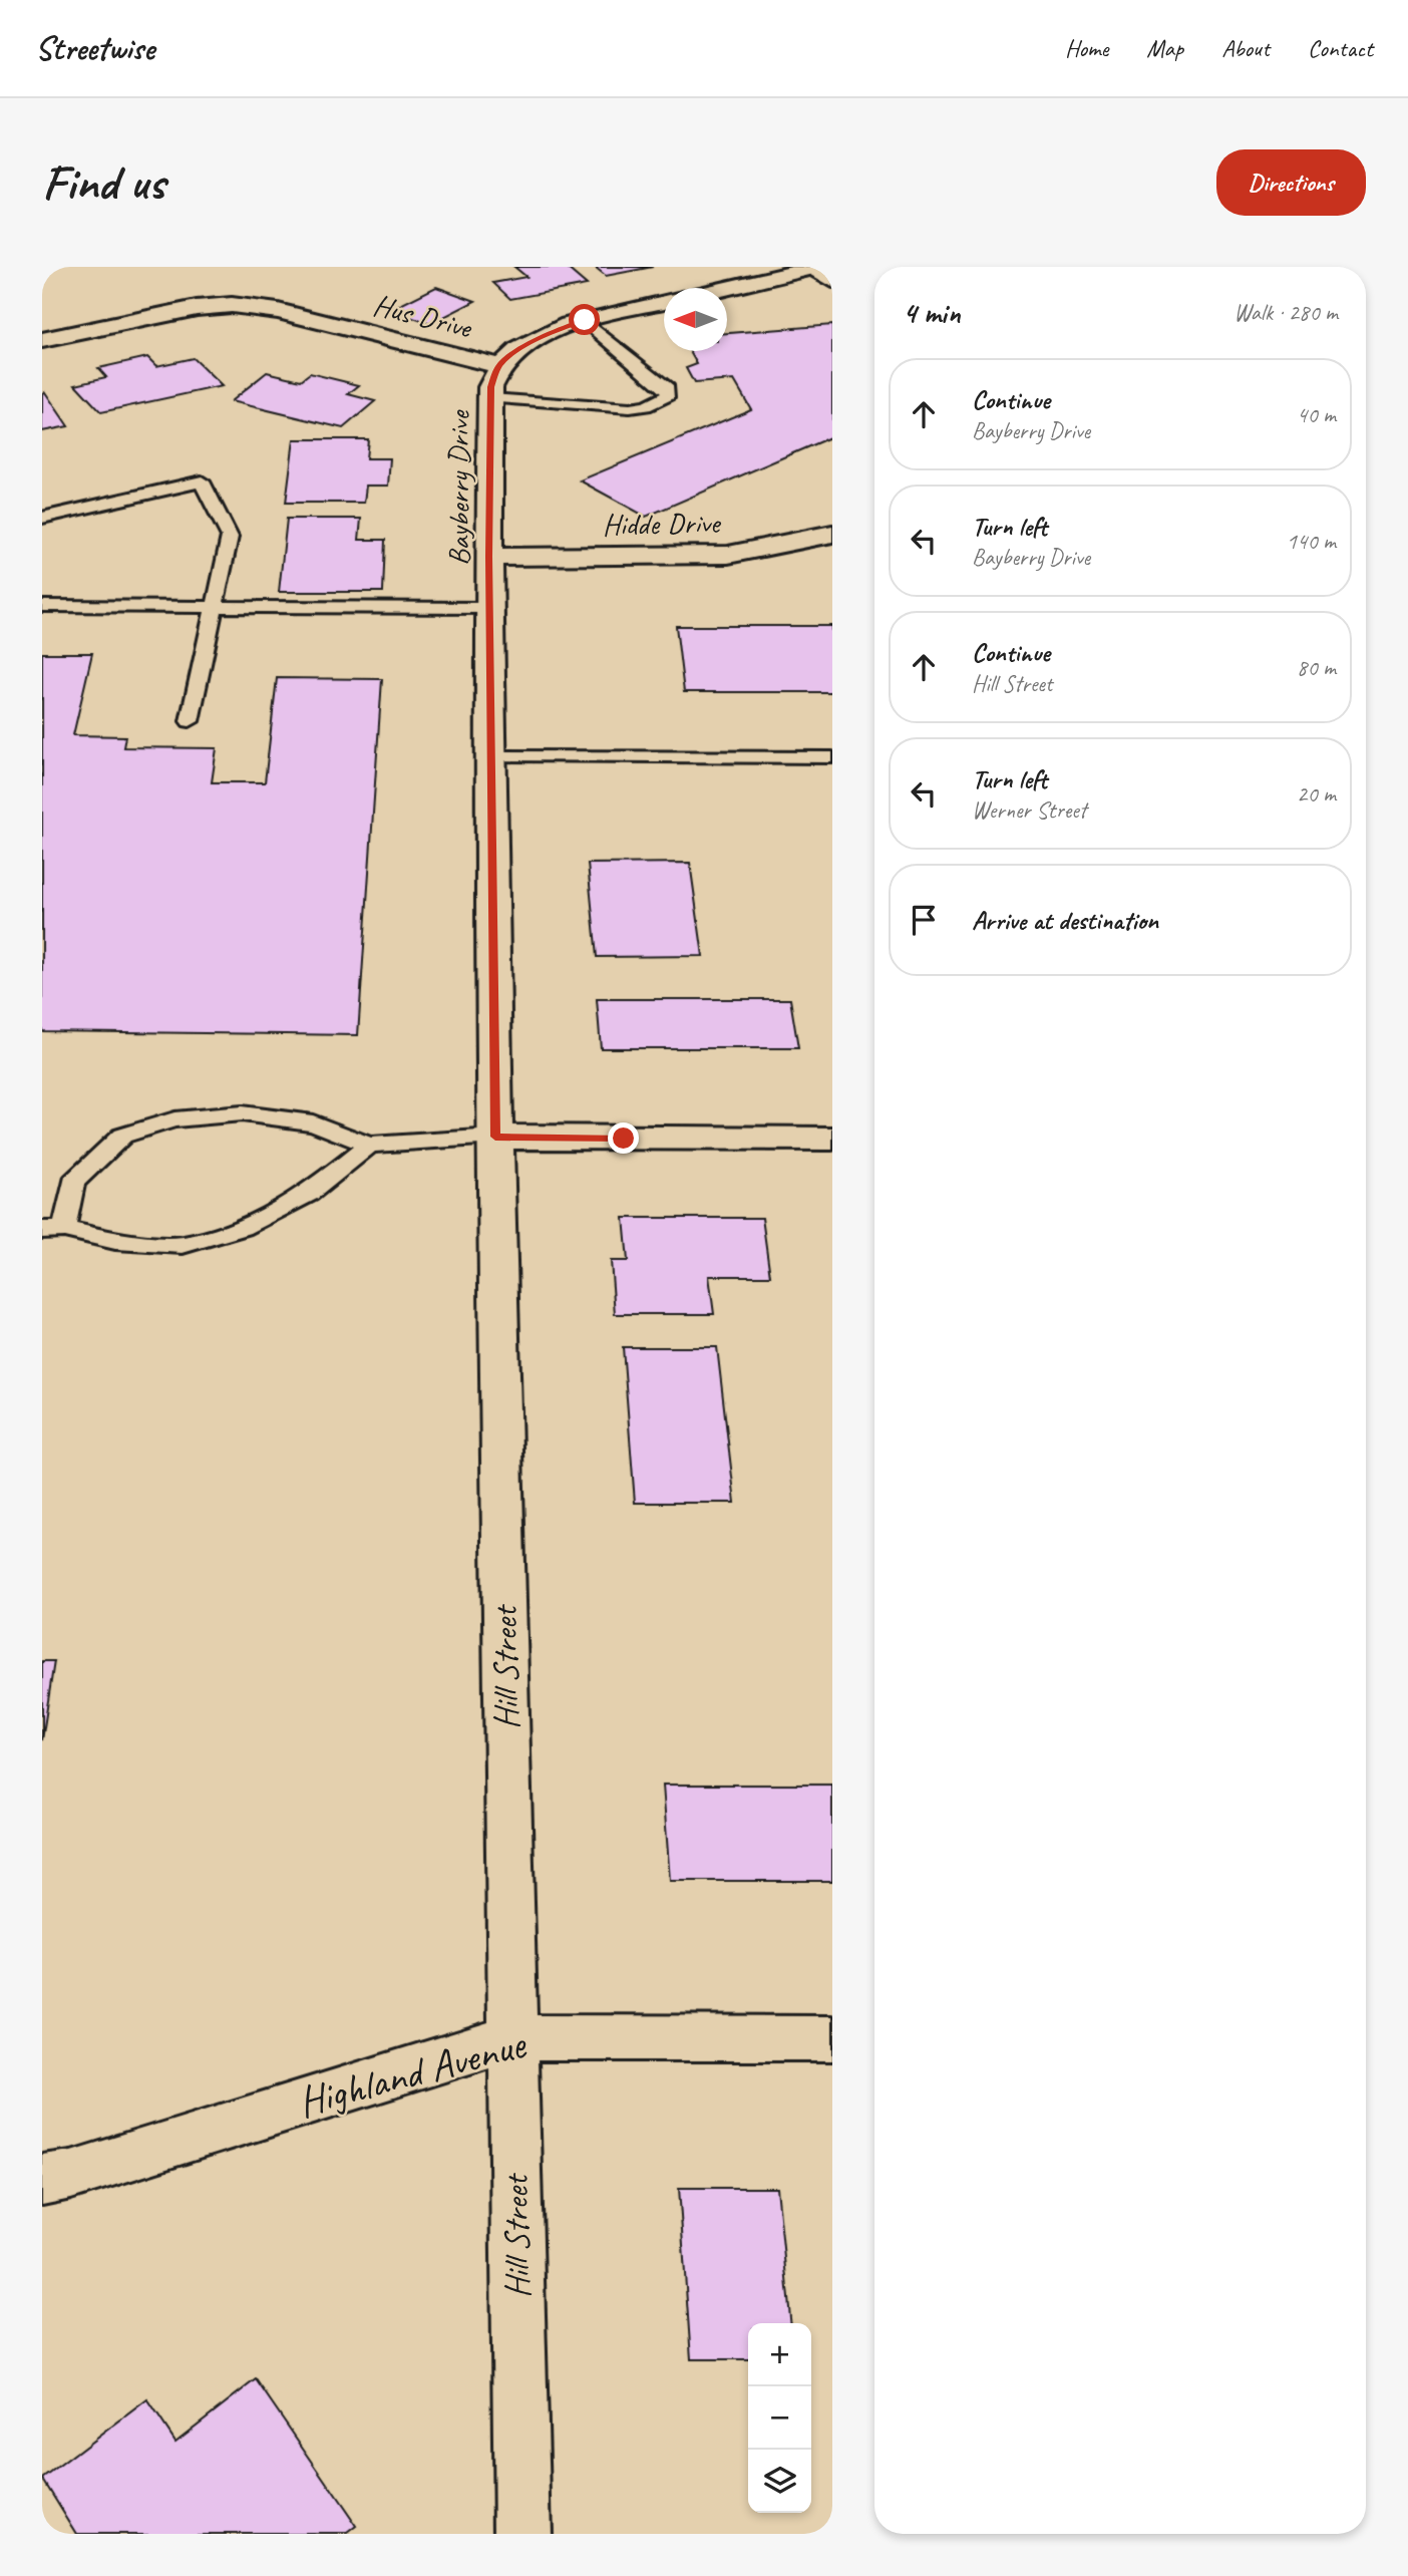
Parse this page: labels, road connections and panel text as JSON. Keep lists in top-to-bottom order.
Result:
{
  "streets": {
    "street": [
      "Hus Drive",
      "Bayberry Drive",
      "Hidde Drive",
      "Hill Street",
      "Highland Avenue"
    ]
  },
  "crossings": [
    ["Hus Drive", "Bayberry Drive"],
    ["Bayberry Drive", "Hidde Drive"],
    ["Bayberry Drive", "Hill Street"],
    ["Hill Street", "Highland Avenue"]
  ],
  "north": "left",
  "page": {
    "header": "Streetwise",
    "nav": [
      "Home",
      "Map",
      "About",
      "Contact"
    ],
    "buttons": "Directions",
    "title": "Find us",
    "heading": ["4 min", "Walk · 280 m"],
    "list": [
      ["Continue", "Bayberry Drive", "40 m"],
      ["Turn left", "Bayberry Drive", "140 m"],
      ["Continue", "Hill Street", "80 m"],
      ["Turn left", "Werner Street", "20 m"],
      "Arrive at destination"
    ],
    "map_buttons": ["+", "−"]
  }
}
